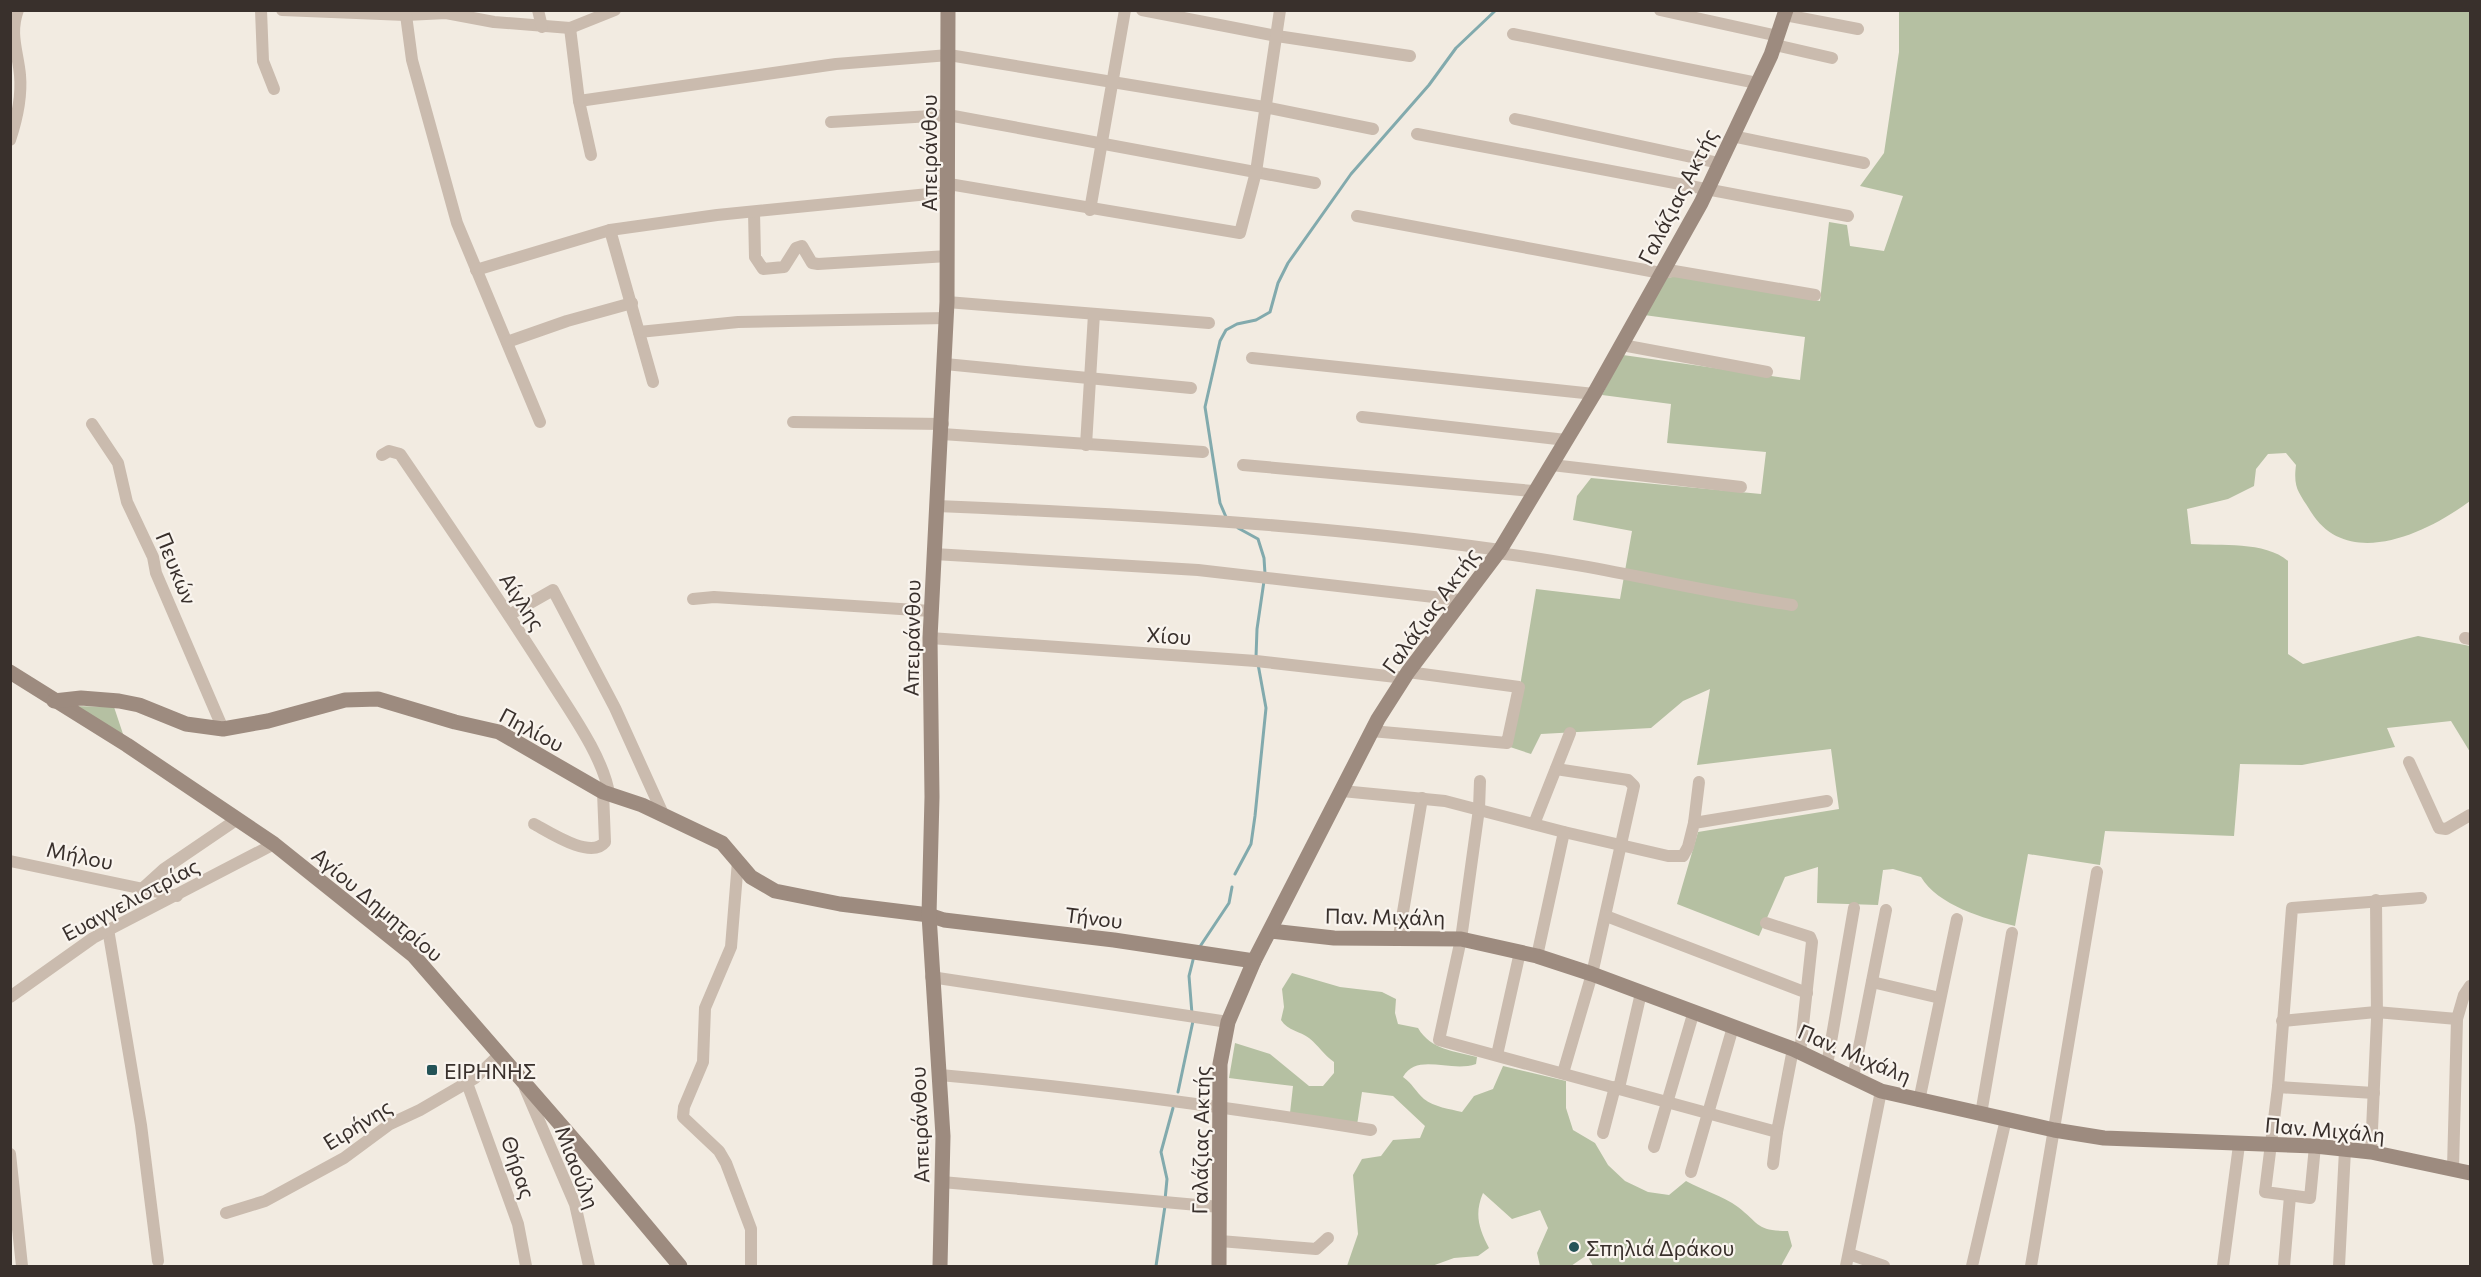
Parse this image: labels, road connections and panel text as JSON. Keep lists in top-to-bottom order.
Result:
{
  "streets": {
    "street": [
      "Απειράνθου",
      "Γαλάζιας Ακτής",
      "Πευκών",
      "Αίγλης",
      "Χίου",
      "Πηλίου",
      "Μήλου",
      "Ευαγγελιστρίας",
      "Αγίου Δημητρίου",
      "Παν. Μιχάλη",
      "Τήνου",
      "Ειρήνης",
      "Θήρας",
      "Μιαούλη"
    ]
  },
  "crossings": [
    ["Απειράνθου", "Χίου"],
    ["Απειράνθου", "Πηλίου"],
    ["Απειράνθου", "Τήνου"],
    ["Γαλάζιας Ακτής", "Χίου"],
    ["Γαλάζιας Ακτής", "Παν. Μιχάλη"],
    ["Γαλάζιας Ακτής", "Τήνου"],
    ["Πευκών", "Πηλίου"],
    ["Αίγλης", "Πηλίου"],
    ["Πηλίου", "Αγίου Δημητρίου"],
    ["Πηλίου", "Τήνου"],
    ["Μήλου", "Ευαγγελιστρίας"],
    ["Ευαγγελιστρίας", "Αγίου Δημητρίου"],
    ["Αγίου Δημητρίου", "Ειρήνης"],
    ["Αγίου Δημητρίου", "Μιαούλη"],
    ["Ειρήνης", "Θήρας"]
  ],
  "places": {
    "transit": ["ΕΙΡΗΝΗΣ"],
    "other": ["Σπηλιά Δράκου"]
  }
}
